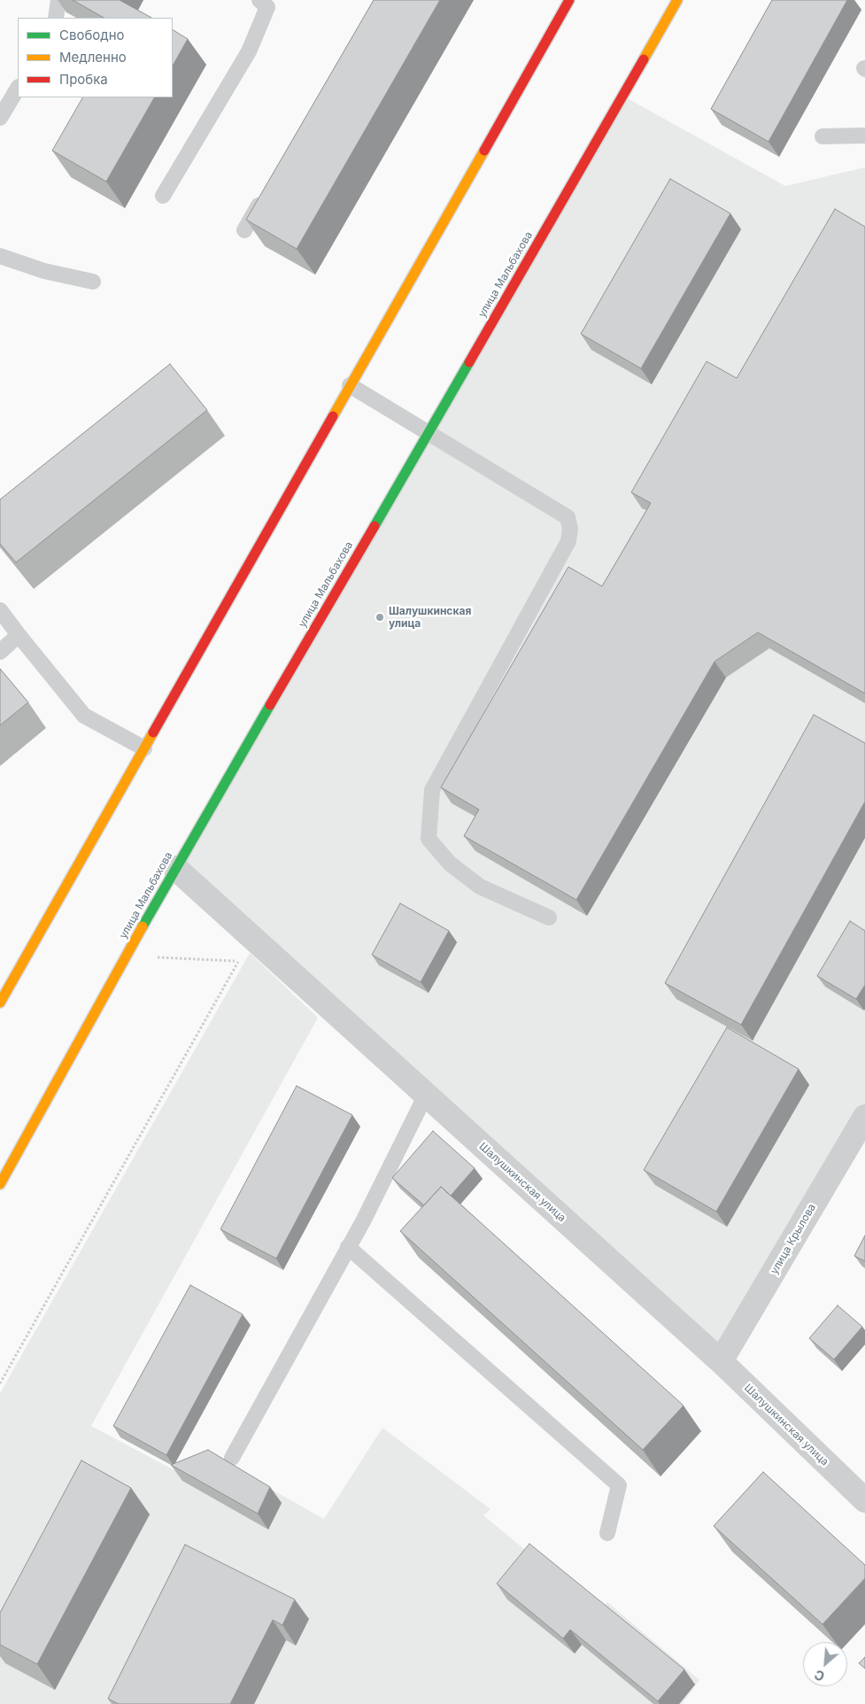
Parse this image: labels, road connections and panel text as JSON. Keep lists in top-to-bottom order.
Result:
{
  "streets": {
    "main road": ["улица Мальбахова"],
    "street": ["Шалушкинская улица", "улица Крылова"]
  },
  "crossings": [
    ["улица Мальбахова", "Шалушкинская улица"],
    ["Шалушкинская улица", "улица Крылова"]
  ],
  "places": ["Шалушкинская улица"],
  "legend": ["Свободно", "Медленно", "Пробка"],
  "north": "bottom left"
}
